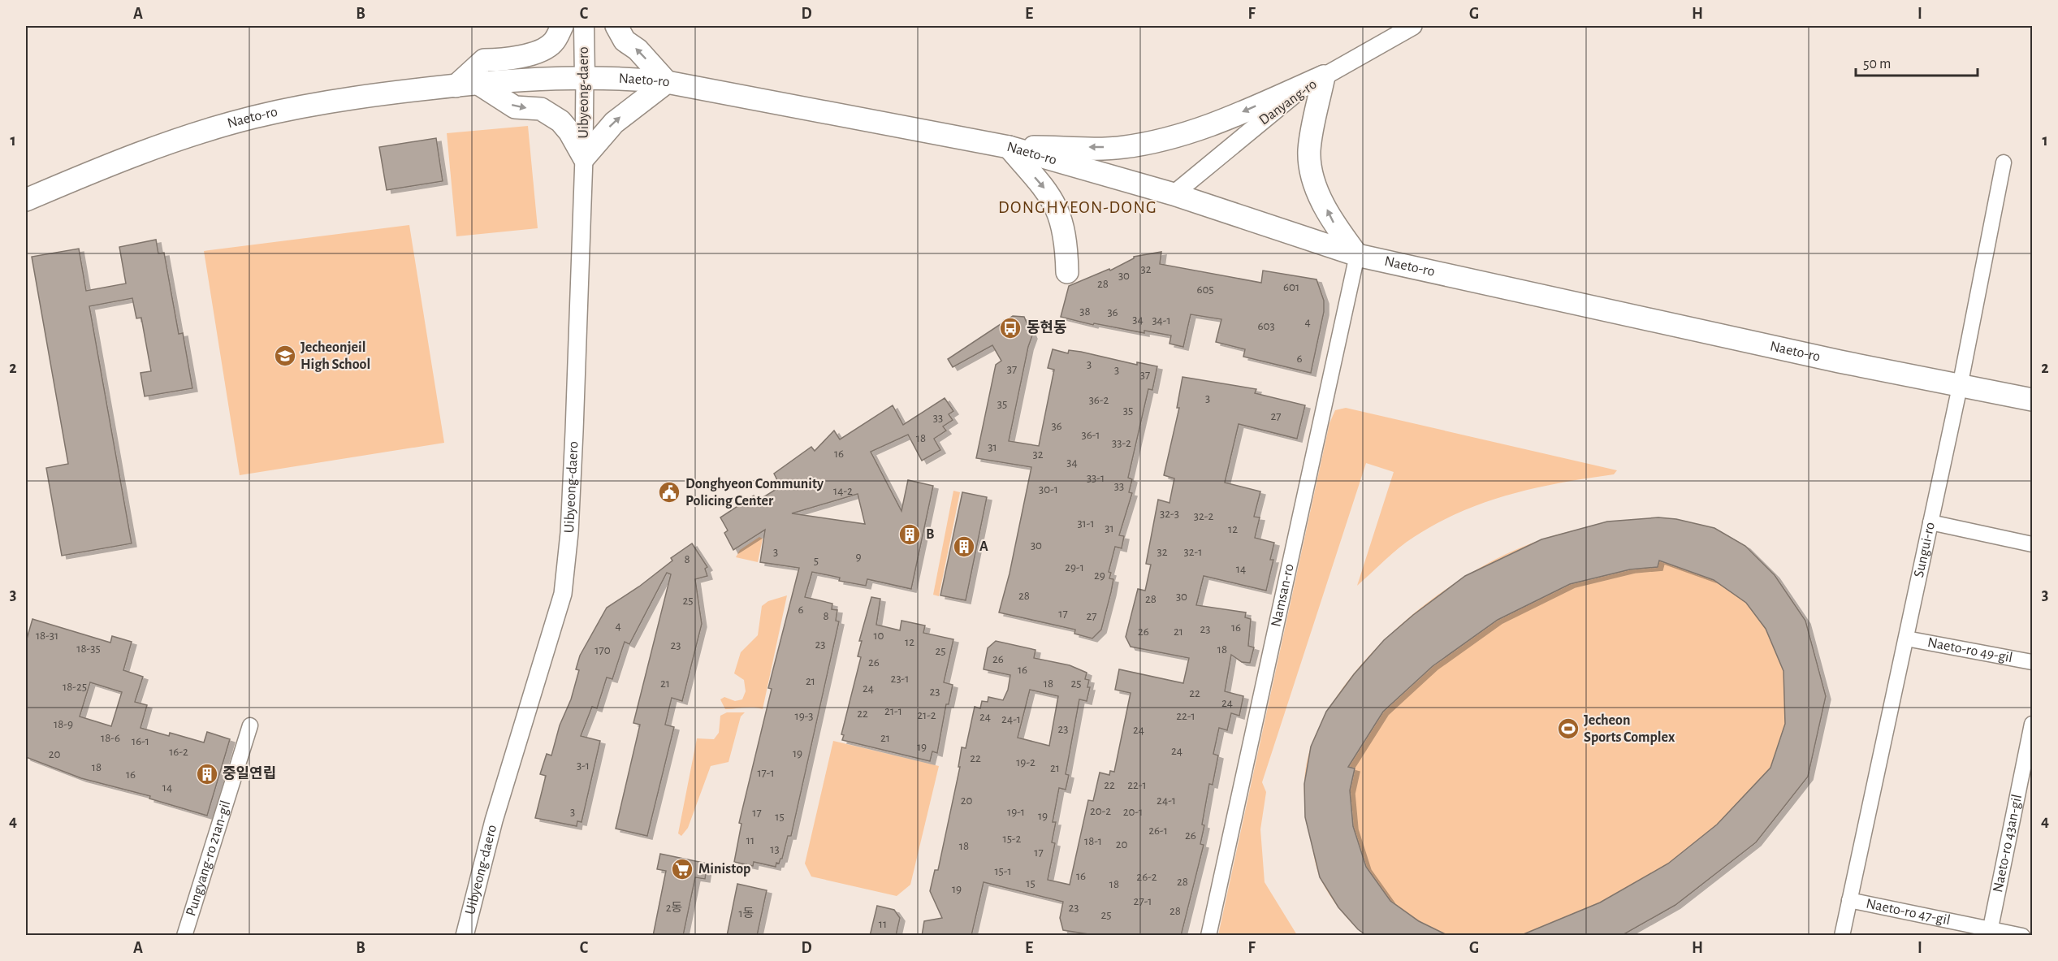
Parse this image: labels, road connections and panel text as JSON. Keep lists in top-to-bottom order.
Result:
{
  "streets": {
    "main road": ["Naeto-ro", "Uibyeong-daero"],
    "street": [
      "Danyang-ro",
      "Sungui-ro",
      "Namsan-ro",
      "Naeto-ro 49-gil",
      "Naeto-ro 43an-gil",
      "Pungyang-ro 21an-gil",
      "Naeto-ro 47-gil"
    ]
  },
  "crossings": [
    ["Naeto-ro", "Uibyeong-daero"],
    ["Naeto-ro", "Danyang-ro"],
    ["Naeto-ro", "Sungui-ro"],
    ["Naeto-ro", "Namsan-ro"],
    ["Sungui-ro", "Naeto-ro 49-gil"],
    ["Sungui-ro", "Naeto-ro 47-gil"],
    ["Naeto-ro 43an-gil", "Naeto-ro 47-gil"]
  ],
  "districts": ["DONGHYEON-DONG"],
  "places": {
    "bus stop": ["동현동"],
    "school or university": ["Jecheonjeil High School"],
    "public building": ["Donghyeon Community Policing Center"],
    "building": ["B", "A", "중일연립"],
    "sports": ["Jecheon Sports Complex"],
    "supermarket": ["Ministop"]
  },
  "house_numbers": [
    "32",
    "30",
    "28",
    "601",
    "605",
    "38",
    "36",
    "34",
    "34-1",
    "4",
    "603",
    "6",
    "3",
    "37",
    "3",
    "37",
    "3",
    "36-2",
    "35",
    "35",
    "27",
    "33",
    "36",
    "36-1",
    "18",
    "33-2",
    "31",
    "16",
    "32",
    "34",
    "33-1",
    "33",
    "30-1",
    "14-2",
    "32-3",
    "32-2",
    "31-1",
    "31",
    "12",
    "30",
    "3",
    "32",
    "32-1",
    "9",
    "8",
    "5",
    "29-1",
    "14",
    "29",
    "28",
    "30",
    "28",
    "25",
    "6",
    "17",
    "8",
    "27",
    "4",
    "16",
    "23",
    "26",
    "21",
    "18-31",
    "10",
    "12",
    "23",
    "23",
    "18-35",
    "18",
    "170",
    "25",
    "26",
    "26",
    "16",
    "23-1",
    "21",
    "21",
    "18",
    "25",
    "18-25",
    "24",
    "23",
    "22",
    "24",
    "21-1",
    "22",
    "21-2",
    "19-3",
    "22-1",
    "24",
    "24-1",
    "18-9",
    "23",
    "24",
    "18-6",
    "21",
    "16-1",
    "19",
    "24",
    "16-2",
    "19",
    "20",
    "22",
    "19-2",
    "3-1",
    "18",
    "21",
    "17-1",
    "16",
    "22",
    "22-1",
    "14",
    "20",
    "24-1",
    "20-2",
    "3",
    "19-1",
    "20-1",
    "17",
    "19",
    "15",
    "26-1",
    "26",
    "15-2",
    "11",
    "18-1",
    "20",
    "18",
    "13",
    "17",
    "15-1",
    "16",
    "26-2",
    "28",
    "15",
    "18",
    "19",
    "27-1",
    "2동",
    "23",
    "28",
    "1동",
    "25",
    "11"
  ],
  "scale_bar": "50 m",
  "grid": {
    "columns": [
      "A",
      "B",
      "C",
      "D",
      "E",
      "F",
      "G",
      "H",
      "I"
    ],
    "rows": [
      "1",
      "2",
      "3",
      "4"
    ]
  }
}
